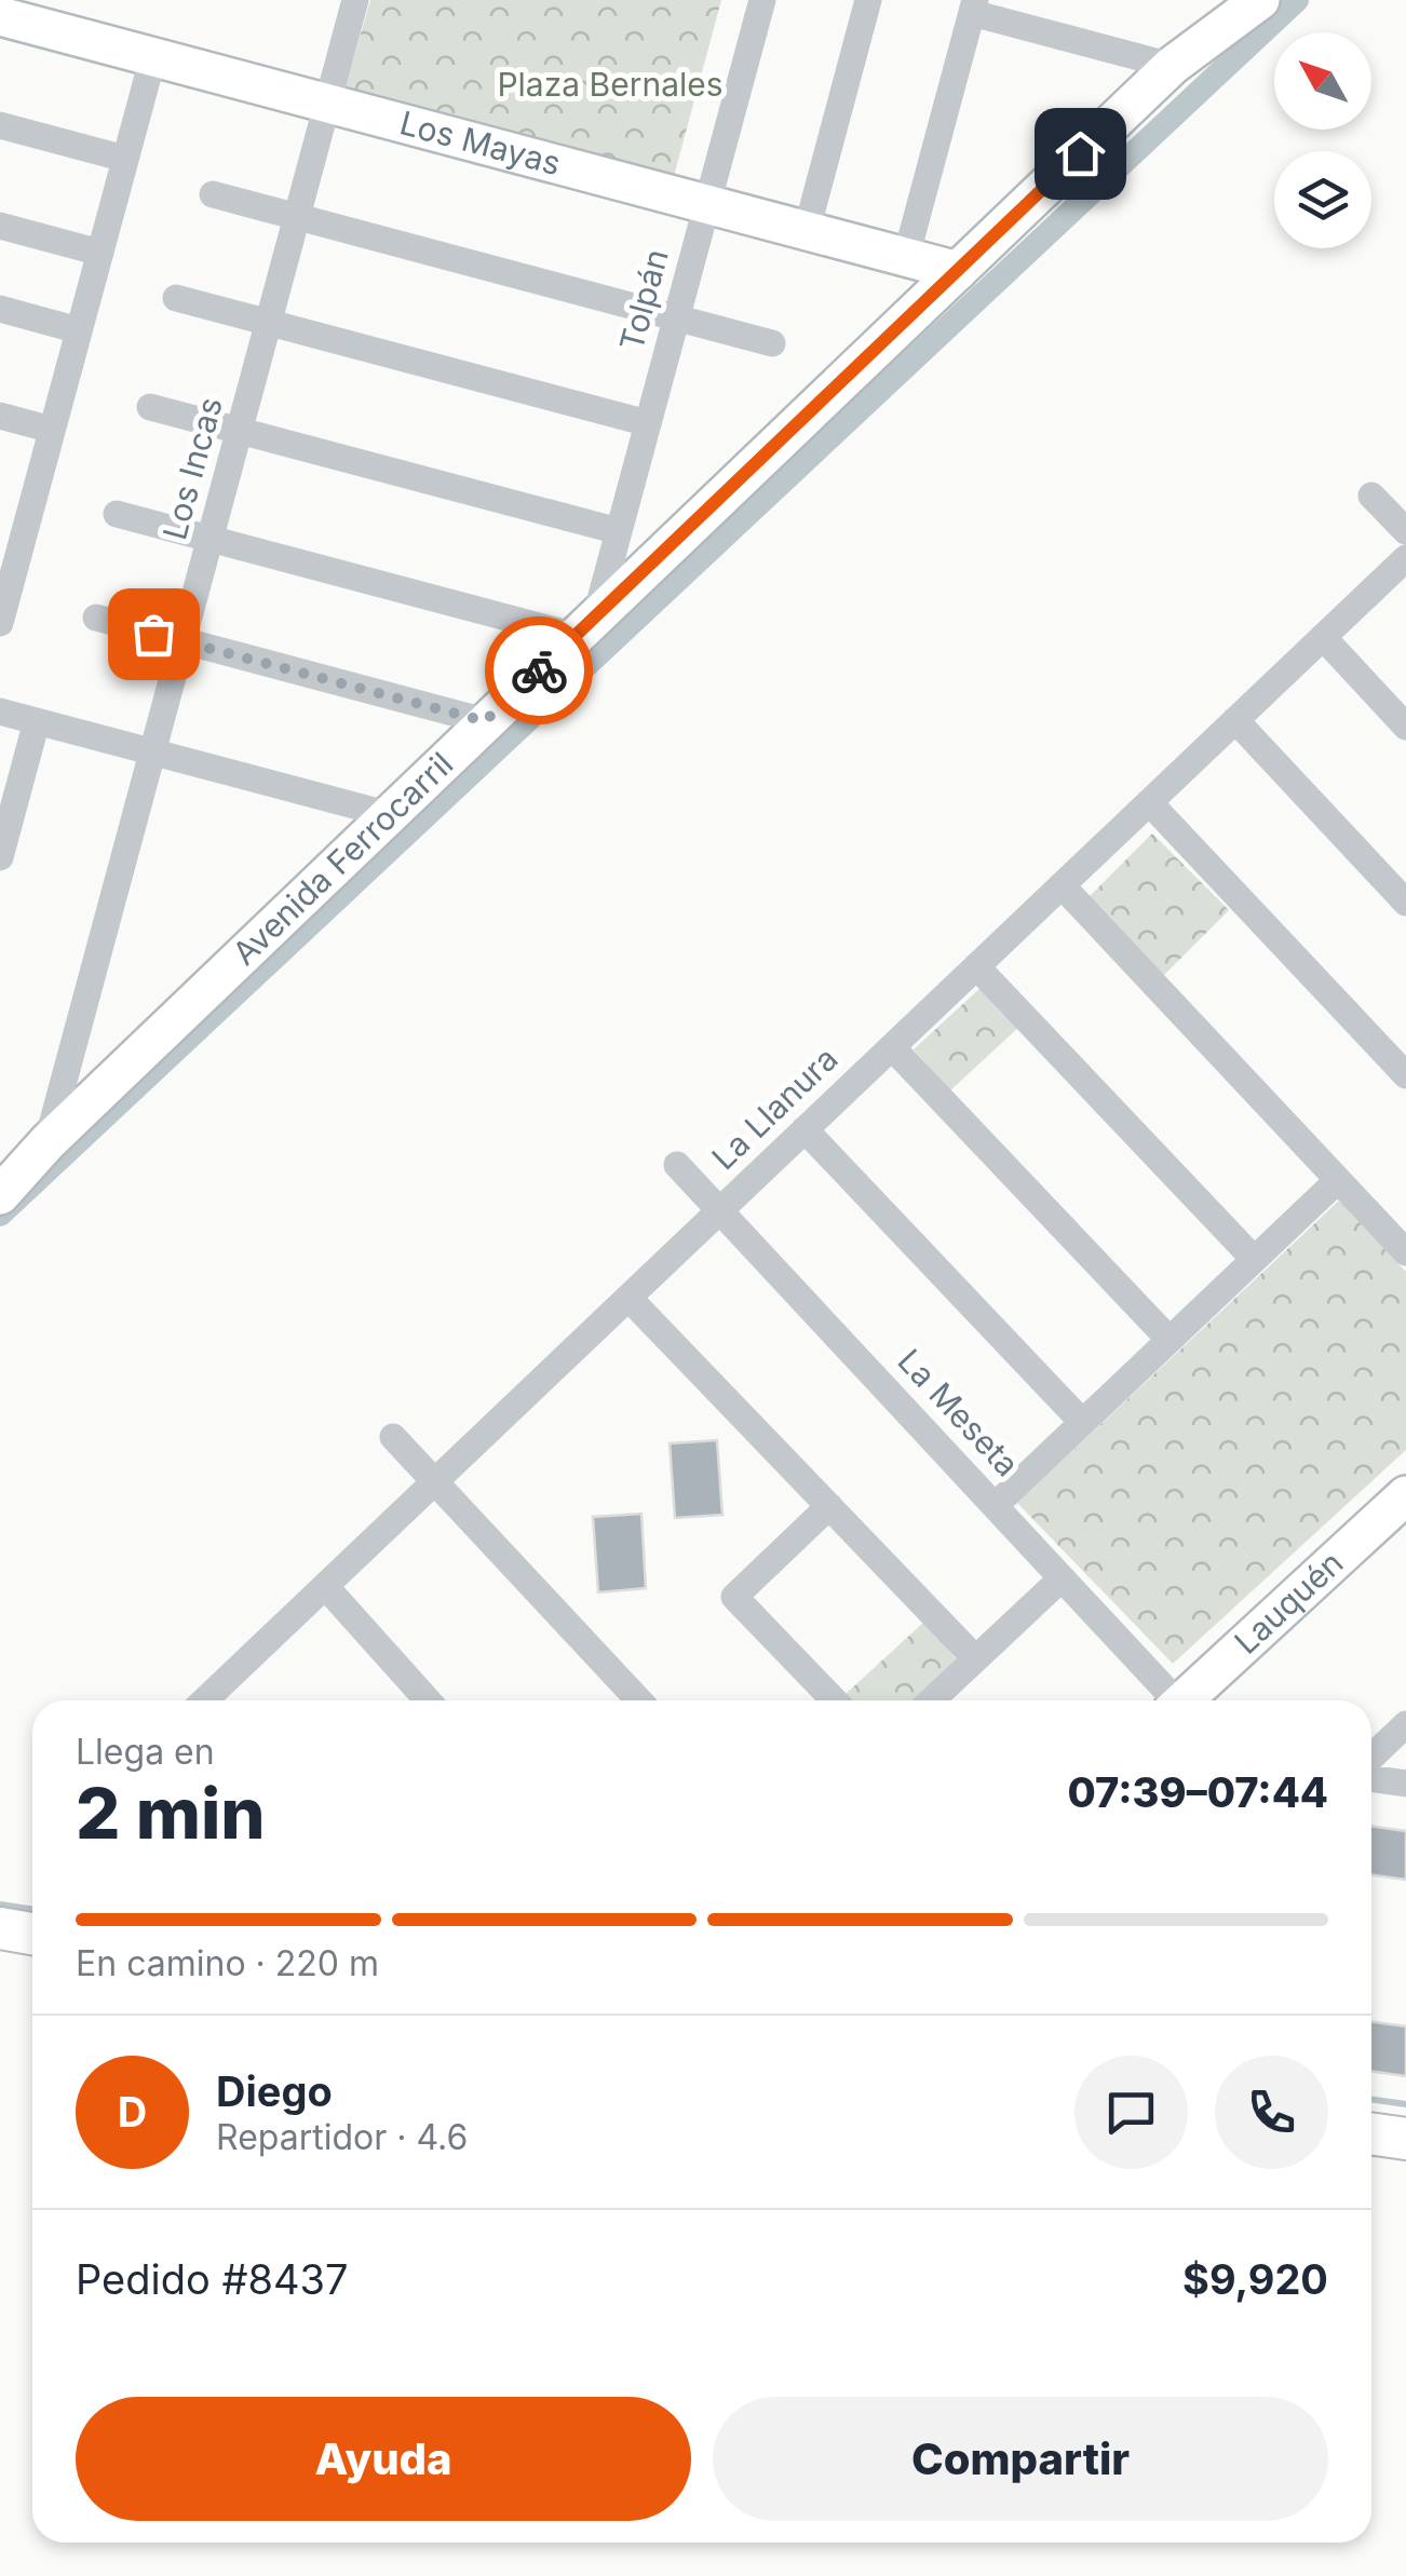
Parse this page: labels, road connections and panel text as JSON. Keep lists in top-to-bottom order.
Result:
{
  "streets": {
    "street": [
      "Los Mayas",
      "Tolpán",
      "Los Incas",
      "Avenida Ferrocarril",
      "La Llanura",
      "La Meseta",
      "Lauquén"
    ]
  },
  "crossings": [
    ["Los Mayas", "Tolpán"],
    ["Los Mayas", "Los Incas"],
    ["Los Mayas", "Avenida Ferrocarril"],
    ["Tolpán", "Avenida Ferrocarril"],
    ["Los Incas", "Avenida Ferrocarril"],
    ["La Llanura", "La Meseta"]
  ],
  "parks": ["Plaza Bernales"],
  "north": "top left",
  "page": {
    "heading": ["2 min", "Llega en", "07:39–07:44"],
    "panel": [
      "Diego",
      "Repartidor · 4.6",
      "Pedido #8437",
      "$9,920"
    ],
    "bar": "En camino · 220 m",
    "round": "D",
    "buttons": ["Ayuda", "Compartir"]
  }
}
